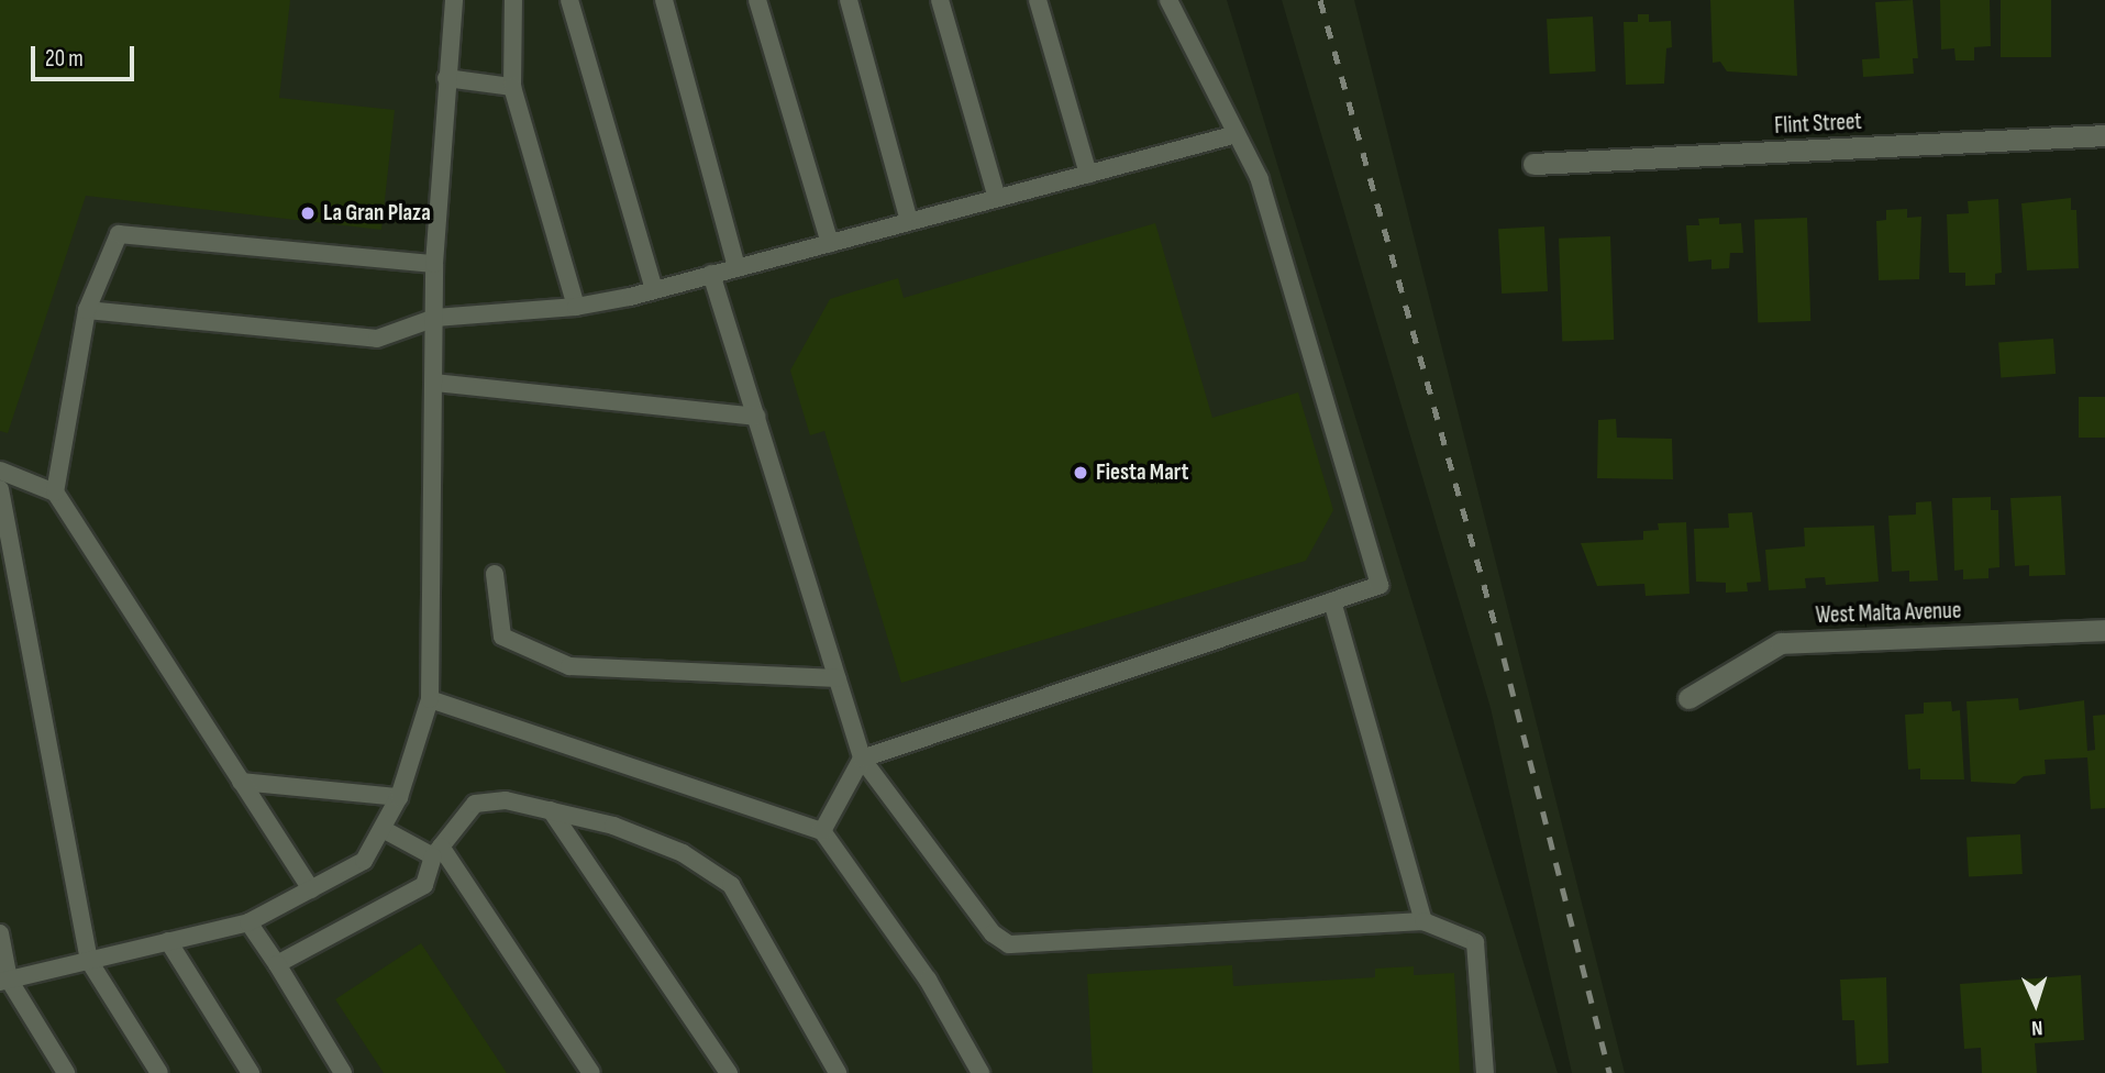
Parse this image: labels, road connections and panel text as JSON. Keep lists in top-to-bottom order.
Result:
{
  "streets": {
    "street": ["Flint Street", "West Malta Avenue"]
  },
  "places": ["La Gran Plaza", "Fiesta Mart"],
  "scale_bar": "20 m",
  "north": "bottom"
}
